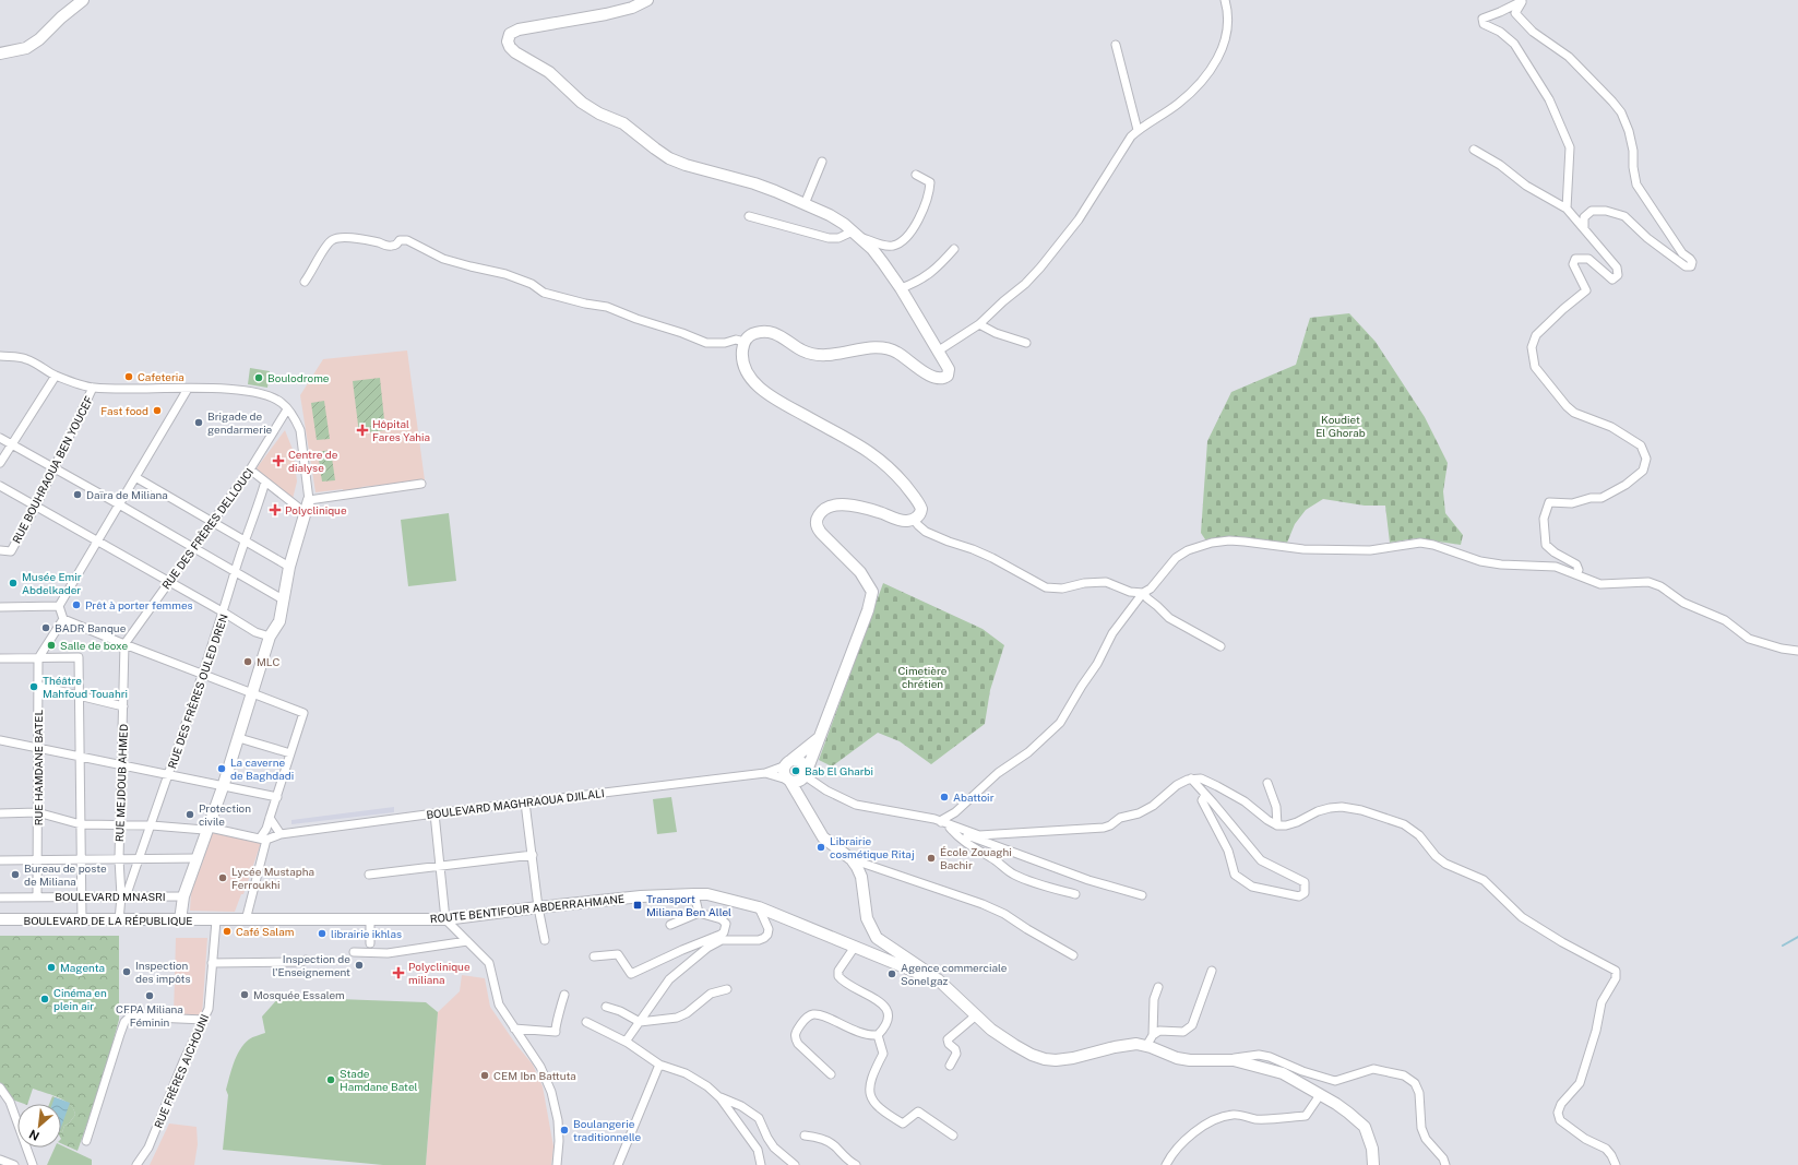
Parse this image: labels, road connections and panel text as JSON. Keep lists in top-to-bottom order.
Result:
{
  "streets": {
    "main road": ["ROUTE BENTIFOUR ABDERRAHMANE", "BOULEVARD DE LA RÉPUBLIQUE"],
    "street": [
      "RUE BOUHRAOUA BEN YOUCEF",
      "RUE DES FRÈRES DELLOUCI",
      "RUE DES FRÈRES OULED DREN",
      "RUE HAMDANE BATEL",
      "RUE MEJDOUB AHMED",
      "BOULEVARD MAGHRAOUA DJILALI",
      "BOULEVARD MNASRI",
      "RUE FRÈRES AICHOUNI"
    ]
  },
  "crossings": [
    ["RUE DES FRÈRES DELLOUCI", "RUE MEJDOUB AHMED"],
    ["RUE DES FRÈRES OULED DREN", "RUE MEJDOUB AHMED"],
    ["RUE DES FRÈRES OULED DREN", "BOULEVARD MNASRI"],
    ["RUE HAMDANE BATEL", "BOULEVARD MNASRI"],
    ["RUE MEJDOUB AHMED", "BOULEVARD MNASRI"],
    ["RUE MEJDOUB AHMED", "BOULEVARD DE LA RÉPUBLIQUE"],
    ["ROUTE BENTIFOUR ABDERRAHMANE", "BOULEVARD DE LA RÉPUBLIQUE"],
    ["ROUTE BENTIFOUR ABDERRAHMANE", "RUE FRÈRES AICHOUNI"],
    ["BOULEVARD DE LA RÉPUBLIQUE", "RUE FRÈRES AICHOUNI"]
  ],
  "parks": ["Koudiet El Ghorab", "Cimetière chrétien"],
  "places": {
    "other": [
      "Cafeteria",
      "Boulodrome",
      "Fast food",
      "Brigade de gendarmerie",
      "Daïra de Miliana",
      "Musée Emir Abdelkader",
      "Prêt à porter femmes",
      "BADR Banque",
      "Salle de boxe",
      "MLC",
      "Théâtre Mahfoud Touahri",
      "La caverne de Baghdadi",
      "Bab El Gharbi",
      "Abattoir",
      "Protection civile",
      "Librairie cosmétique Ritaj",
      "École Zouaghi Bachir",
      "Bureau de poste de Miliana",
      "Lycée Mustapha Ferroukhi",
      "Café Salam",
      "librairie ikhlas",
      "Inspection de l'Enseignement",
      "Magenta",
      "Inspection des impôts",
      "Agence commerciale Sonelgaz",
      "Mosquée Essalem",
      "CFPA Miliana Féminin",
      "Cinéma en plein air",
      "CEM Ibn Battuta",
      "Stade Hamdane Batel",
      "Boulangerie traditionnelle"
    ],
    "health": [
      "Hôpital Fares Yahia",
      "Centre de dialyse",
      "Polyclinique",
      "Polyclinique miliana"
    ],
    "transit": ["Transport Miliana Ben Allel"]
  },
  "north": "bottom left"
}
